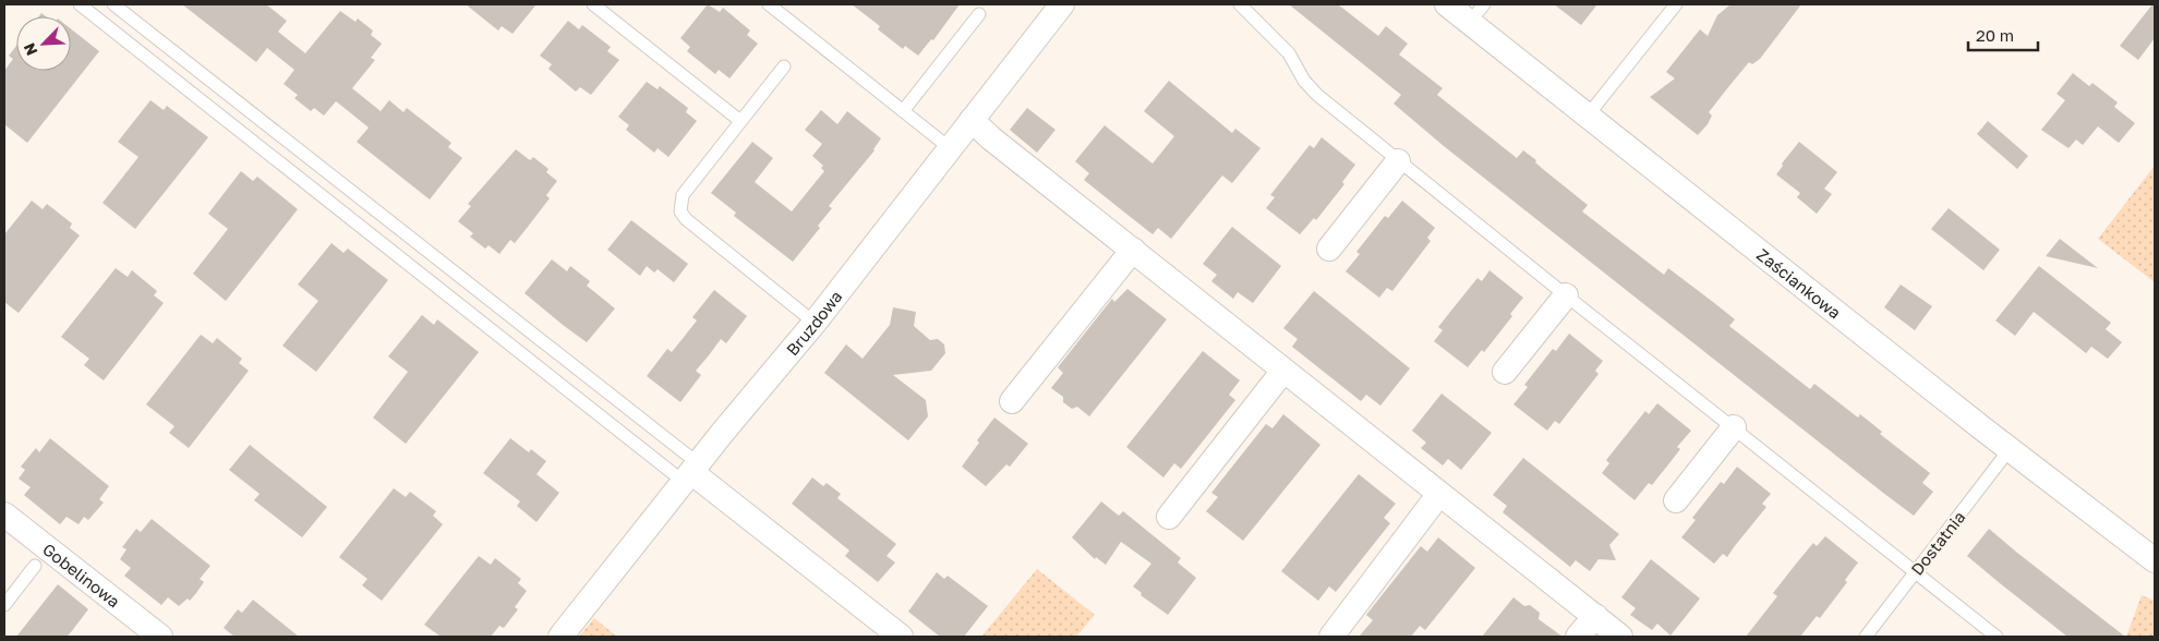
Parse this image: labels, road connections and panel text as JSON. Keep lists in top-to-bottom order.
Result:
{
  "streets": {
    "street": ["Zaściankowa", "Bruzdowa", "Gobelinowa"],
    "lane": ["Dostatnia"]
  },
  "crossings": [
    ["Zaściankowa", "Dostatnia"]
  ],
  "scale_bar": "20 m",
  "north": "bottom left"
}
